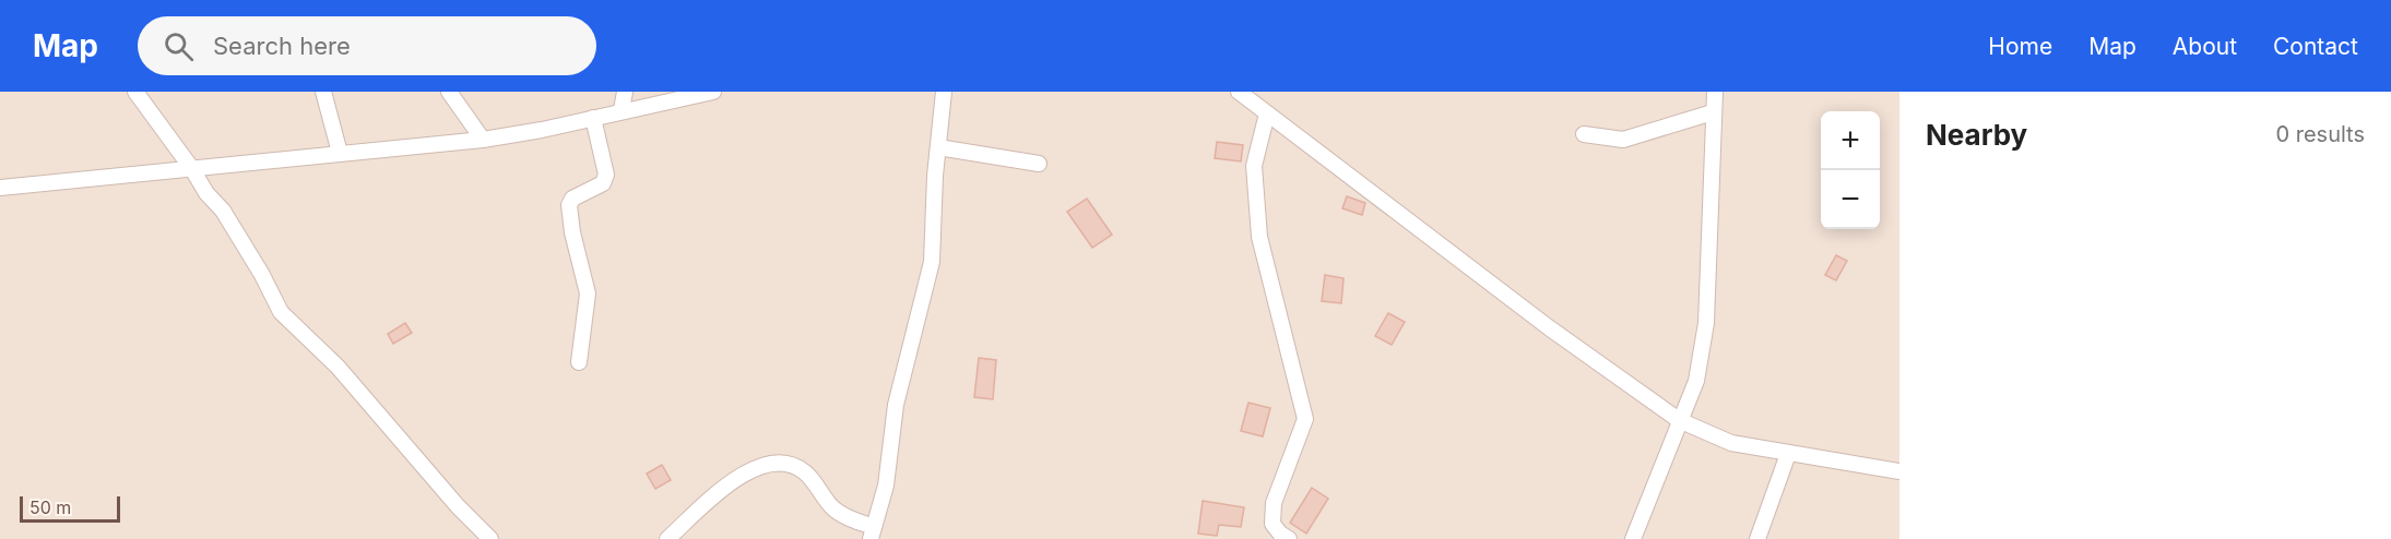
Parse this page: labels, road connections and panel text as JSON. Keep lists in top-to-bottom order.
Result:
{
  "scale_bar": "50 m",
  "page": {
    "header": "Map",
    "search": "Search here",
    "nav": [
      "Home",
      "Map",
      "About",
      "Contact"
    ],
    "heading": ["Nearby", "0 results"],
    "map_buttons": ["+", "−"],
    "scale": "50 m"
  }
}
